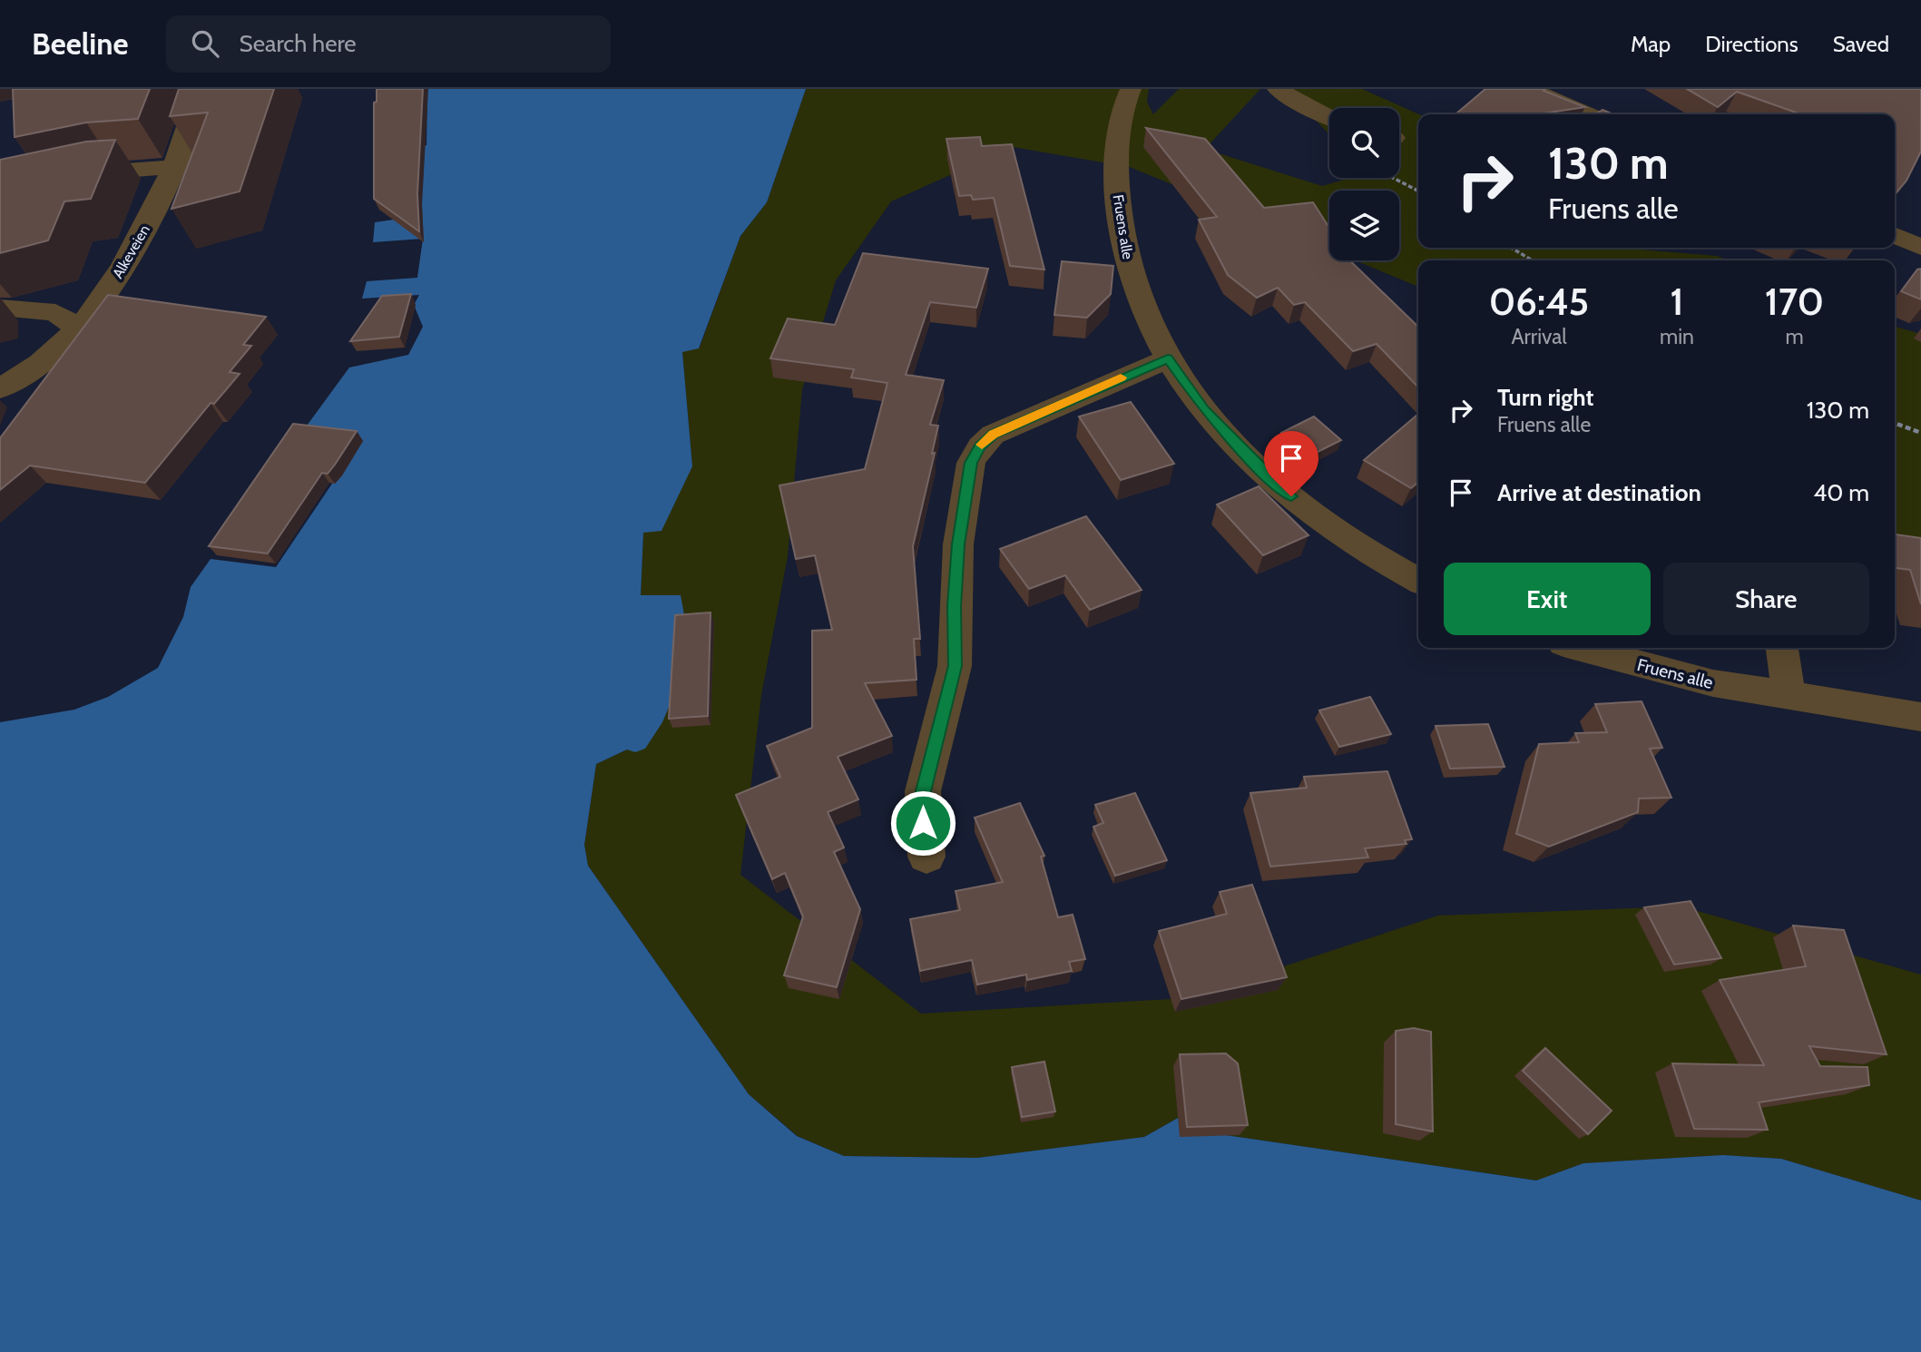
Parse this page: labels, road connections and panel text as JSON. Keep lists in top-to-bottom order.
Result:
{
  "streets": {
    "street": ["Fruens alle", "Alkeveien"]
  },
  "page": {
    "header": "Beeline",
    "search": "Search here",
    "nav": ["Map", "Directions", "Saved"],
    "turn": ["130 m", "Fruens alle"],
    "eta": [
      "06:45",
      "Arrival",
      "1",
      "min",
      "170",
      "m"
    ],
    "list": [
      {
        "name": "Turn right",
        "note": "Fruens alle",
        "value": "130 m"
      },
      {
        "name": "Arrive at destination",
        "value": "40 m"
      }
    ],
    "buttons": ["Exit", "Share"]
  }
}
